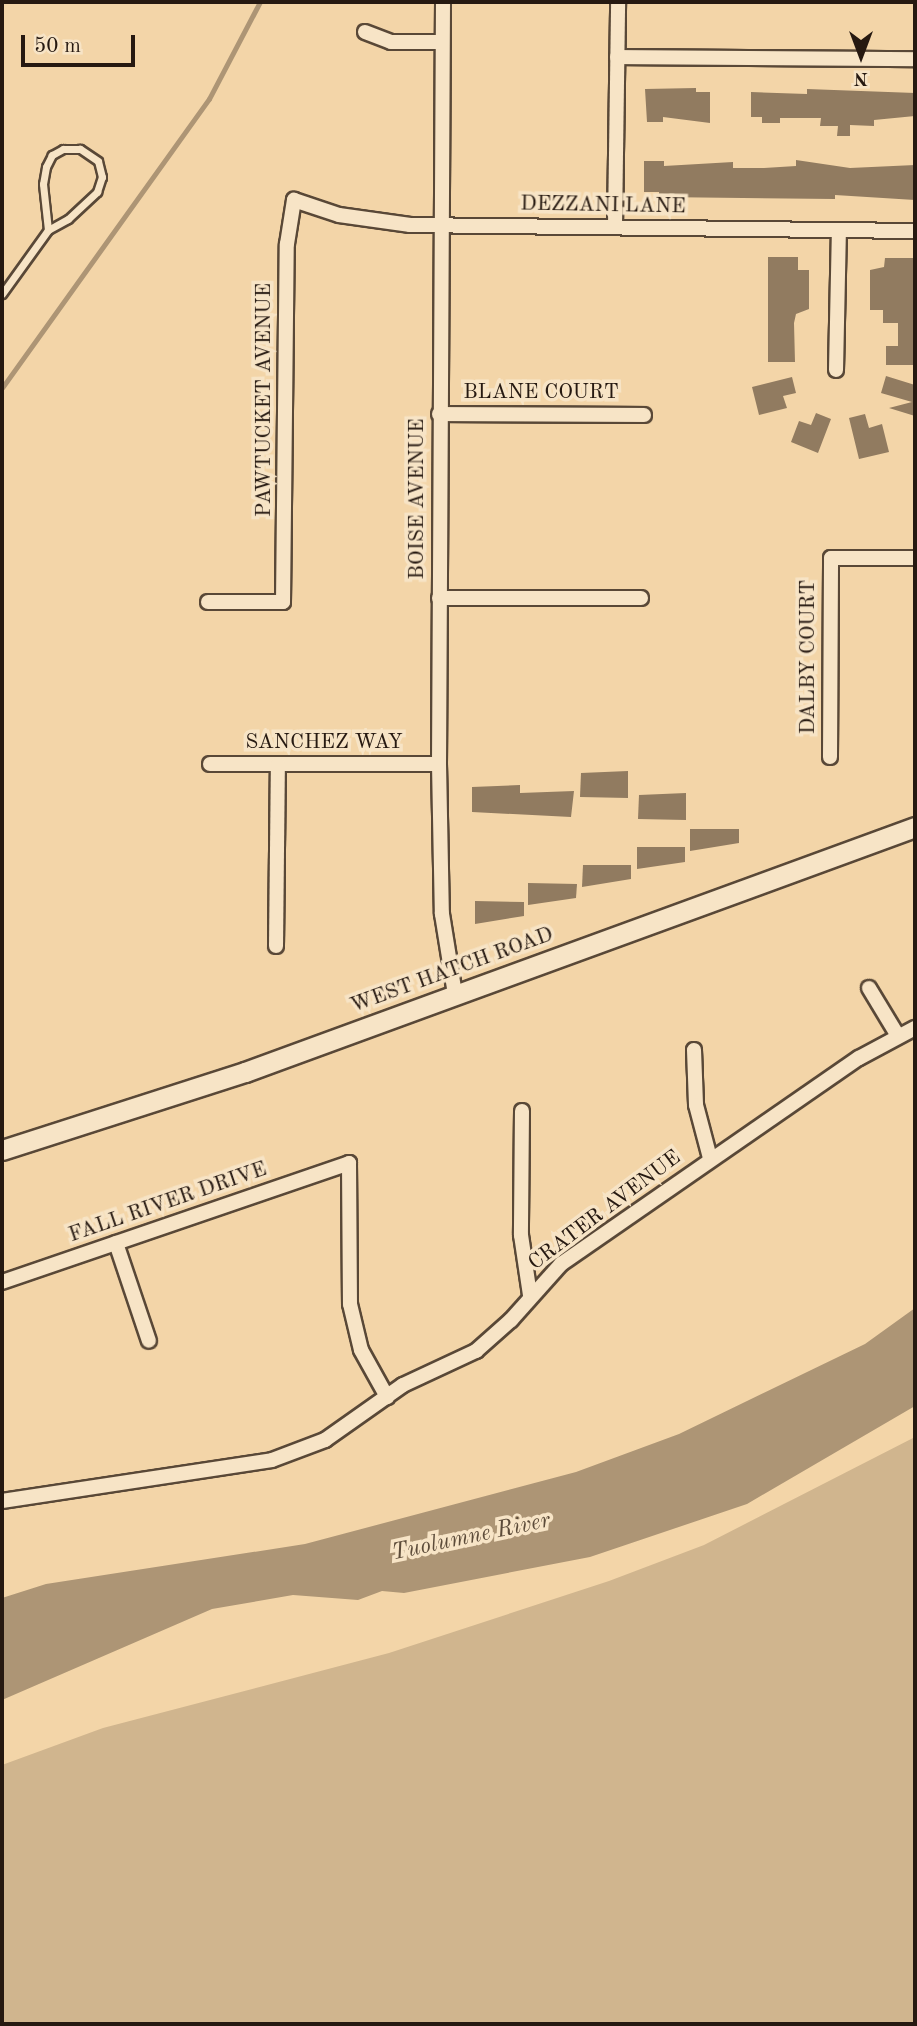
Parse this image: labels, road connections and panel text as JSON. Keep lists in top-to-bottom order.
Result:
{
  "streets": {
    "main road": ["WEST HATCH ROAD"],
    "street": [
      "DEZZANI LANE",
      "BLANE COURT",
      "PAWTUCKET AVENUE",
      "BOISE AVENUE",
      "DALBY COURT",
      "SANCHEZ WAY",
      "FALL RIVER DRIVE",
      "CRATER AVENUE"
    ]
  },
  "crossings": [
    ["DEZZANI LANE", "PAWTUCKET AVENUE"],
    ["DEZZANI LANE", "BOISE AVENUE"],
    ["BLANE COURT", "BOISE AVENUE"],
    ["BOISE AVENUE", "SANCHEZ WAY"],
    ["BOISE AVENUE", "WEST HATCH ROAD"],
    ["FALL RIVER DRIVE", "CRATER AVENUE"]
  ],
  "water": ["Tuolumne River"],
  "scale_bar": "50 m",
  "north": "bottom"
}
